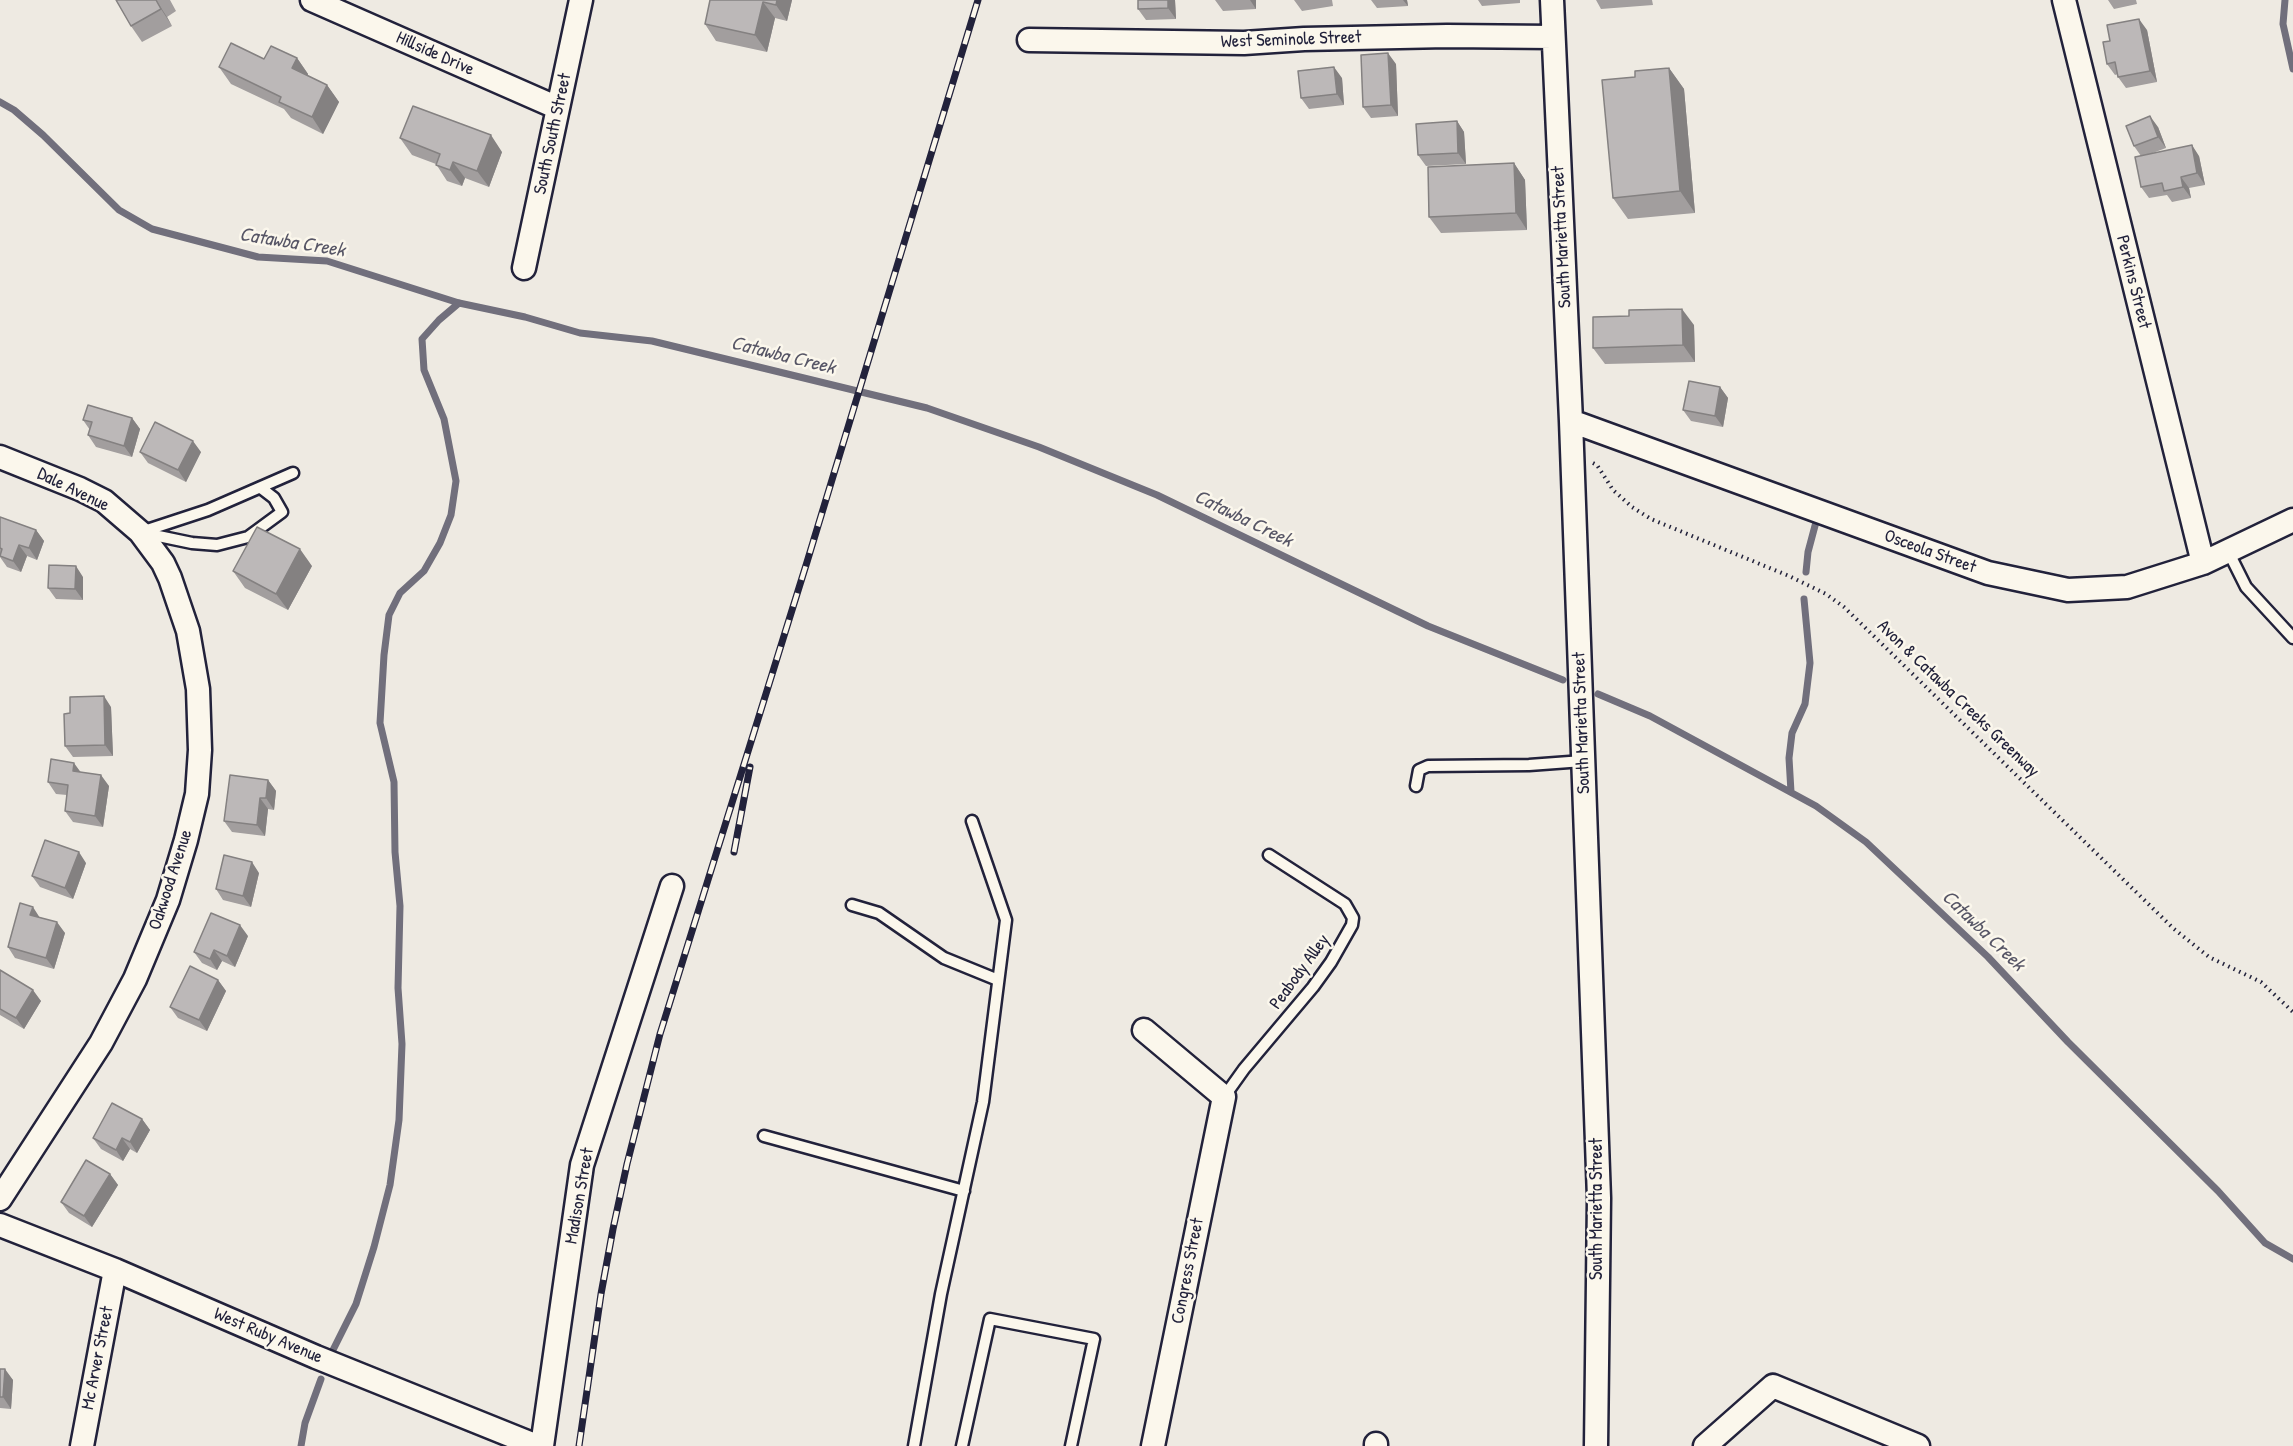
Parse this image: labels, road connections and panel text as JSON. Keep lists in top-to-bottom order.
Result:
{
  "streets": {
    "street": [
      "West Seminole Street",
      "Hillside Drive",
      "South South Street",
      "South Marietta Street",
      "Perkins Street",
      "Dale Avenue",
      "Osceola Street",
      "Oakwood Avenue",
      "Madison Street",
      "Congress Street",
      "West Ruby Avenue",
      "Mc Arver Street"
    ],
    "lane": ["Peabody Alley"],
    "path": ["Avon & Catawba Creeks Greenway"]
  },
  "crossings": [
    ["West Seminole Street", "South Marietta Street"],
    ["Hillside Drive", "South South Street"],
    ["South Marietta Street", "Osceola Street"],
    ["South Marietta Street", "Avon & Catawba Creeks Greenway"],
    ["Perkins Street", "Osceola Street"],
    ["Dale Avenue", "Oakwood Avenue"],
    ["Peabody Alley", "Congress Street"],
    ["West Ruby Avenue", "Mc Arver Street"]
  ],
  "water": ["Catawba Creek"]
}
